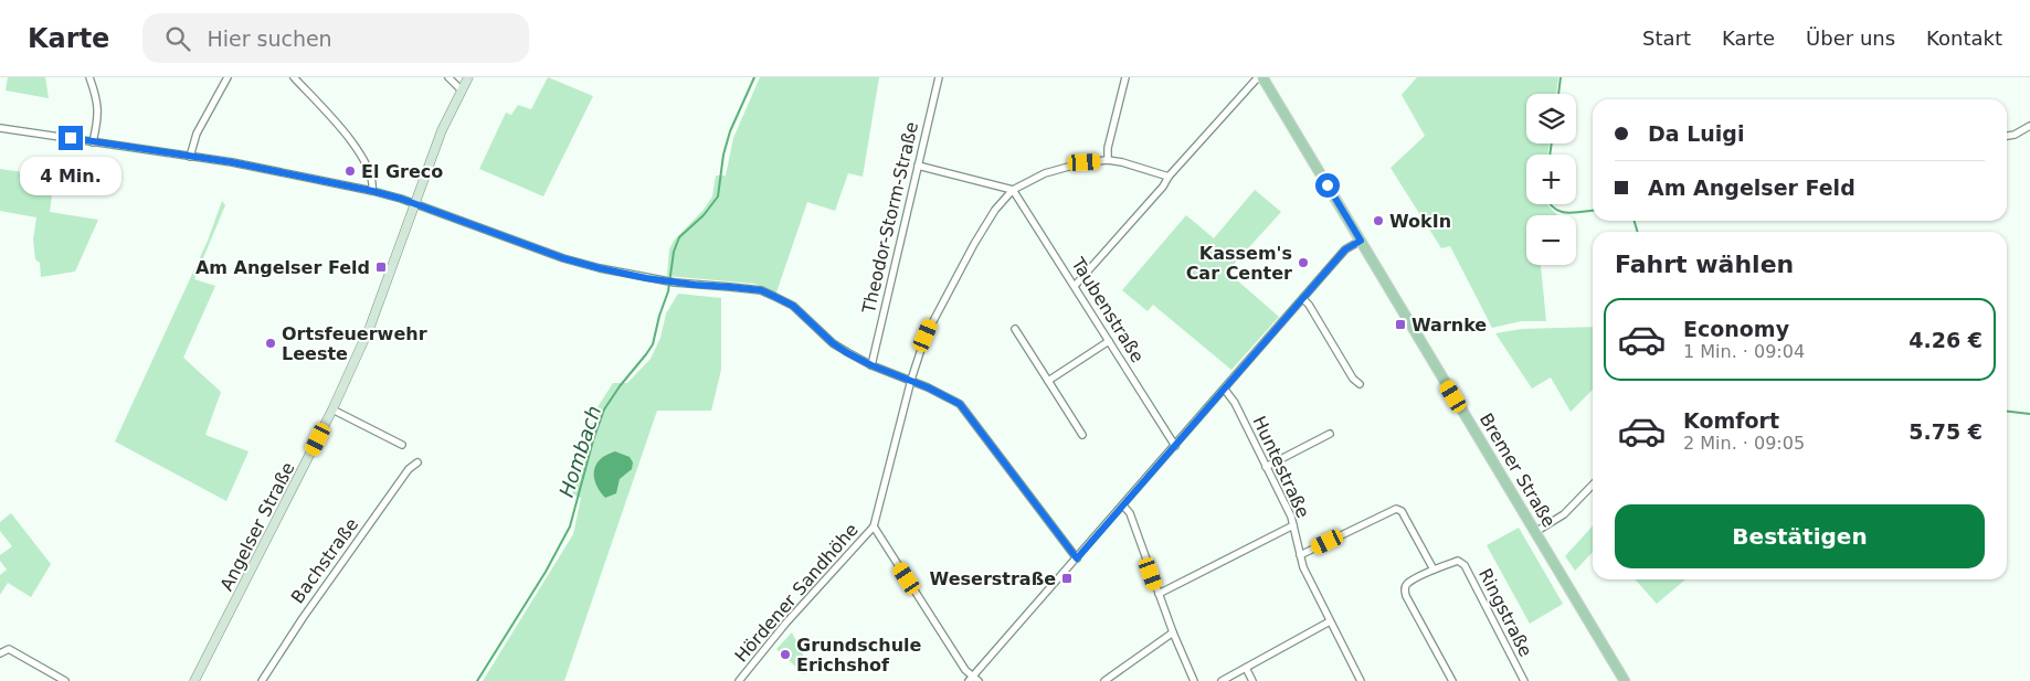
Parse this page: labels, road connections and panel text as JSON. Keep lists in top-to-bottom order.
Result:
{
  "streets": {
    "main road": ["Bremer Straße", "Angelser Straße"],
    "street": [
      "Theodor-Storm-Straße",
      "Taubenstraße",
      "Huntestraße",
      "Bachstraße",
      "Hördener Sandhöhe",
      "Ringstraße"
    ]
  },
  "crossings": [
    ["Taubenstraße", "Hördener Sandhöhe"]
  ],
  "water": ["Hombach"],
  "places": {
    "other": [
      "El Greco",
      "WokIn",
      "Kassem's Car Center",
      "Ortsfeuerwehr Leeste",
      "Grundschule Erichshof"
    ],
    "transit": ["Am Angelser Feld", "Warnke", "Weserstraße"]
  },
  "page": {
    "header": "Karte",
    "search": "Hier suchen",
    "nav": [
      "Start",
      "Karte",
      "Über uns",
      "Kontakt"
    ],
    "map_buttons": ["+", "−"],
    "banner": ["Da Luigi", "Am Angelser Feld"],
    "bubble": "4 Min.",
    "heading": "Fahrt wählen",
    "list": [
      {
        "name": "Economy",
        "note": "1 Min. · 09:04",
        "value": "4.26 €"
      },
      {
        "name": "Komfort",
        "note": "2 Min. · 09:05",
        "value": "5.75 €"
      }
    ],
    "buttons": "Bestätigen"
  }
}
